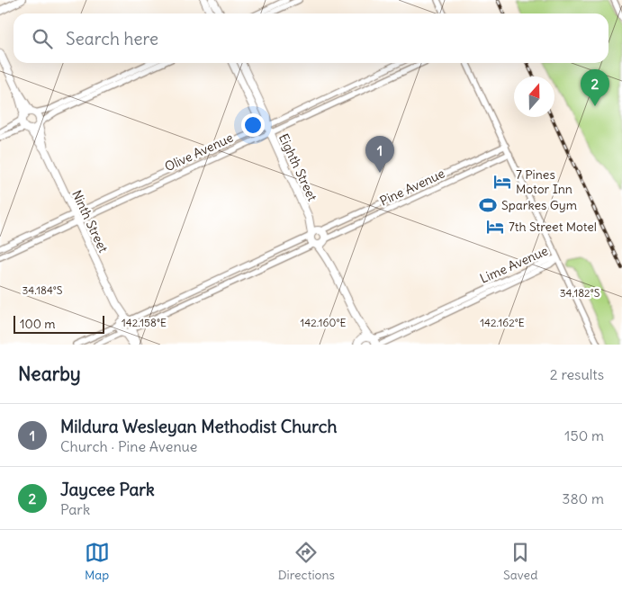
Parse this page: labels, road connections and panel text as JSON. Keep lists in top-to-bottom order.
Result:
{
  "streets": {
    "street": [
      "Olive Avenue",
      "Eighth Street",
      "Pine Avenue",
      "Ninth Street",
      "Lime Avenue"
    ]
  },
  "crossings": [
    ["Olive Avenue", "Eighth Street"],
    ["Olive Avenue", "Ninth Street"],
    ["Eighth Street", "Pine Avenue"]
  ],
  "places": {
    "hotel": ["7 Pines Motor Inn", "7th Street Motel"],
    "sports": ["Sparkes Gym"]
  },
  "scale_bar": "100 m",
  "north": "top",
  "page": {
    "search": "Search here",
    "pins": ["2", "1"],
    "scale": "100 m",
    "heading": ["Nearby", "2 results"],
    "list": [
      {
        "mark": "1",
        "name": "Mildura Wesleyan Methodist Church",
        "note": "Church · Pine Avenue",
        "value": "150 m"
      },
      {
        "mark": "2",
        "name": "Jaycee Park",
        "note": "Park",
        "value": "380 m"
      }
    ],
    "nav": ["Map", "Directions", "Saved"]
  },
  "coordinates": [
    "34.184°S",
    "34.182°S",
    "142.158°E",
    "142.160°E",
    "142.162°E"
  ]
}
